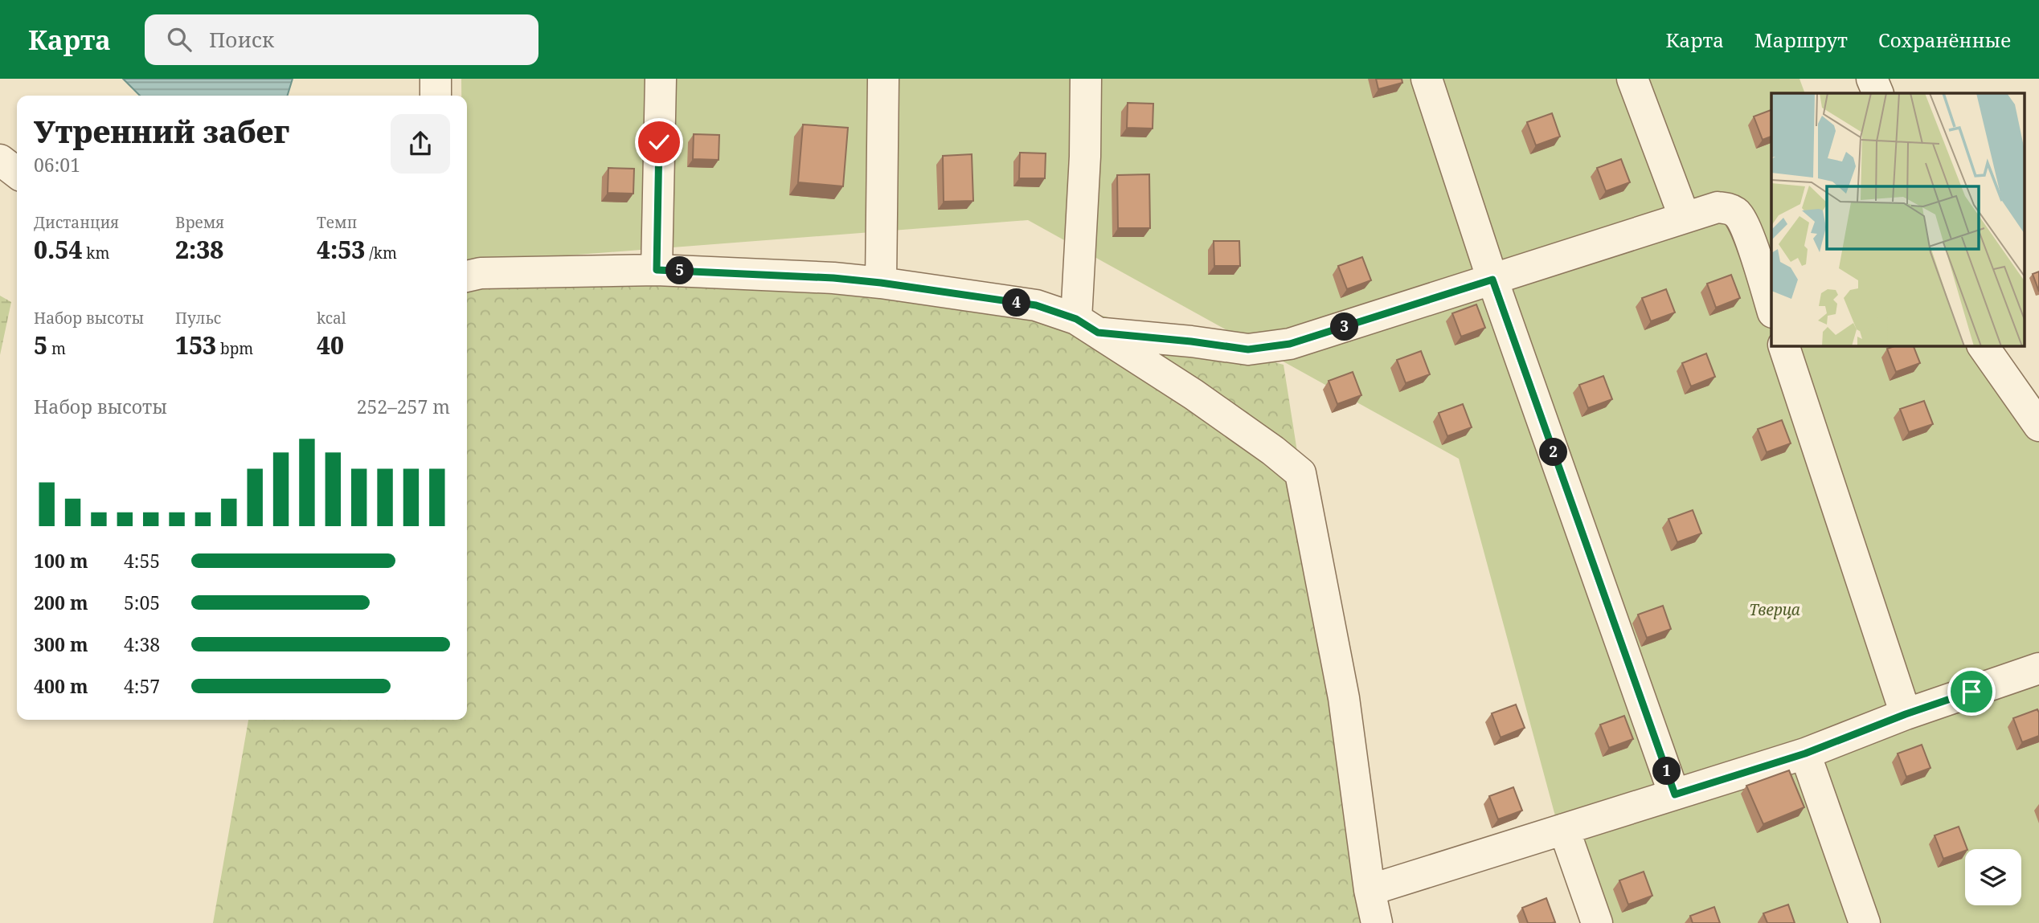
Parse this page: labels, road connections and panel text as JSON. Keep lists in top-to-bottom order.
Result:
{
  "parks": ["Тверца"],
  "page": {
    "header": "Карта",
    "search": "Поиск",
    "nav": ["Карта", "Маршрут", "Сохранённые"],
    "heading": ["Утренний забег", "06:01"],
    "stats": [
      ["Дистанция", "0.54 km"],
      ["Время", "2:38"],
      ["Темп", "4:53 /km"],
      ["Набор высоты", "5 m"],
      ["Пульс", "153 bpm"],
      ["kcal", "40"]
    ],
    "pins": [
      "5",
      "4",
      "3",
      "2",
      "1"
    ],
    "chart": ["Набор высоты", "252–257 m"],
    "list": [
      {
        "name": "100 m",
        "note": "4:55"
      },
      {
        "name": "200 m",
        "note": "5:05"
      },
      {
        "name": "300 m",
        "note": "4:38"
      },
      {
        "name": "400 m",
        "note": "4:57"
      }
    ]
  }
}
